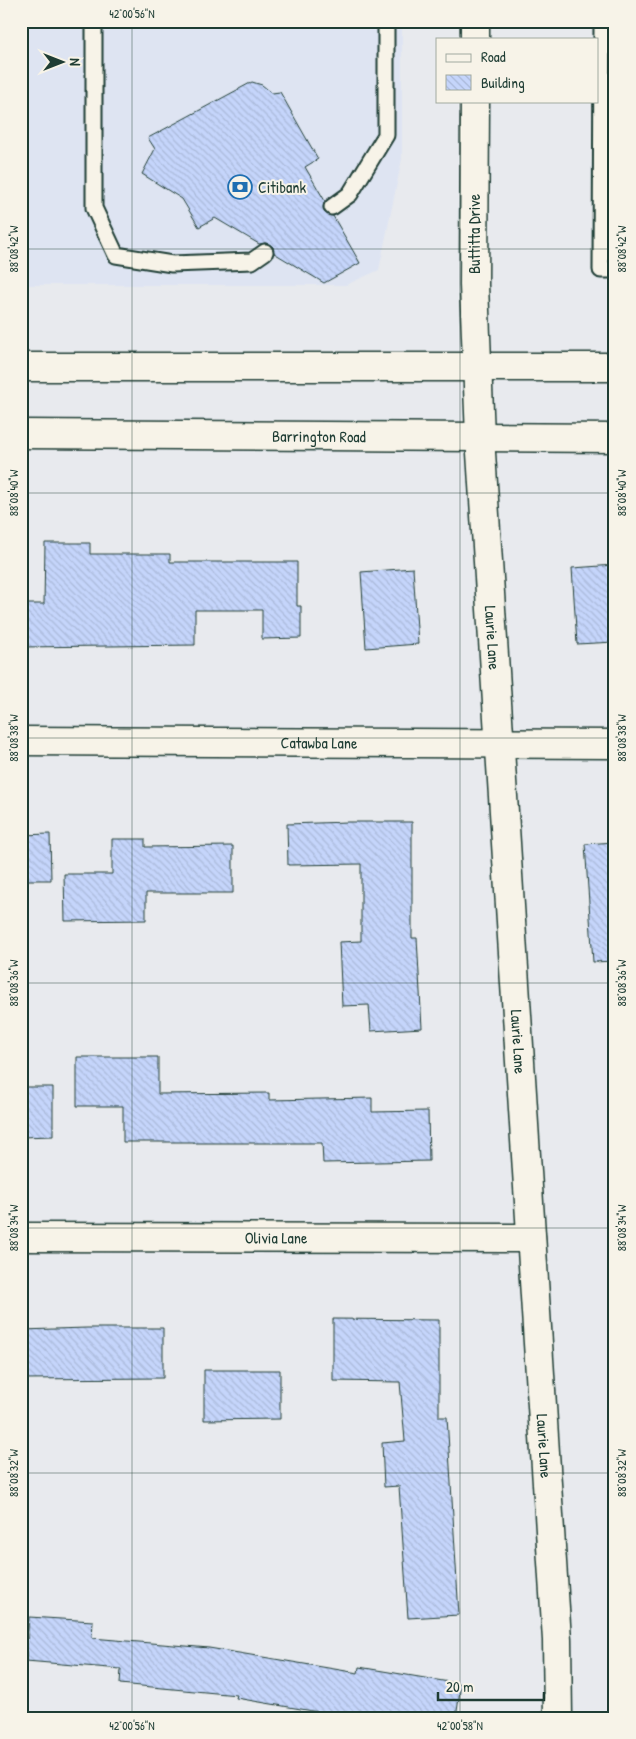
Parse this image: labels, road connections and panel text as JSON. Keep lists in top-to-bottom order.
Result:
{
  "streets": {
    "street": [
      "Buttitta Drive",
      "Barrington Road",
      "Laurie Lane",
      "Catawba Lane",
      "Olivia Lane"
    ]
  },
  "crossings": [
    ["Buttitta Drive", "Laurie Lane"],
    ["Barrington Road", "Laurie Lane"],
    ["Laurie Lane", "Catawba Lane"],
    ["Laurie Lane", "Olivia Lane"]
  ],
  "places": {
    "bank": ["Citibank"]
  },
  "legend": ["Road", "Building"],
  "scale_bar": "20 m",
  "north": "right",
  "coordinates": [
    "42°00'56\"N",
    "88°08'42\"W",
    "88°08'40\"W",
    "88°08'38\"W",
    "88°08'36\"W",
    "88°08'34\"W",
    "88°08'32\"W",
    "42°00'58\"N"
  ]
}
